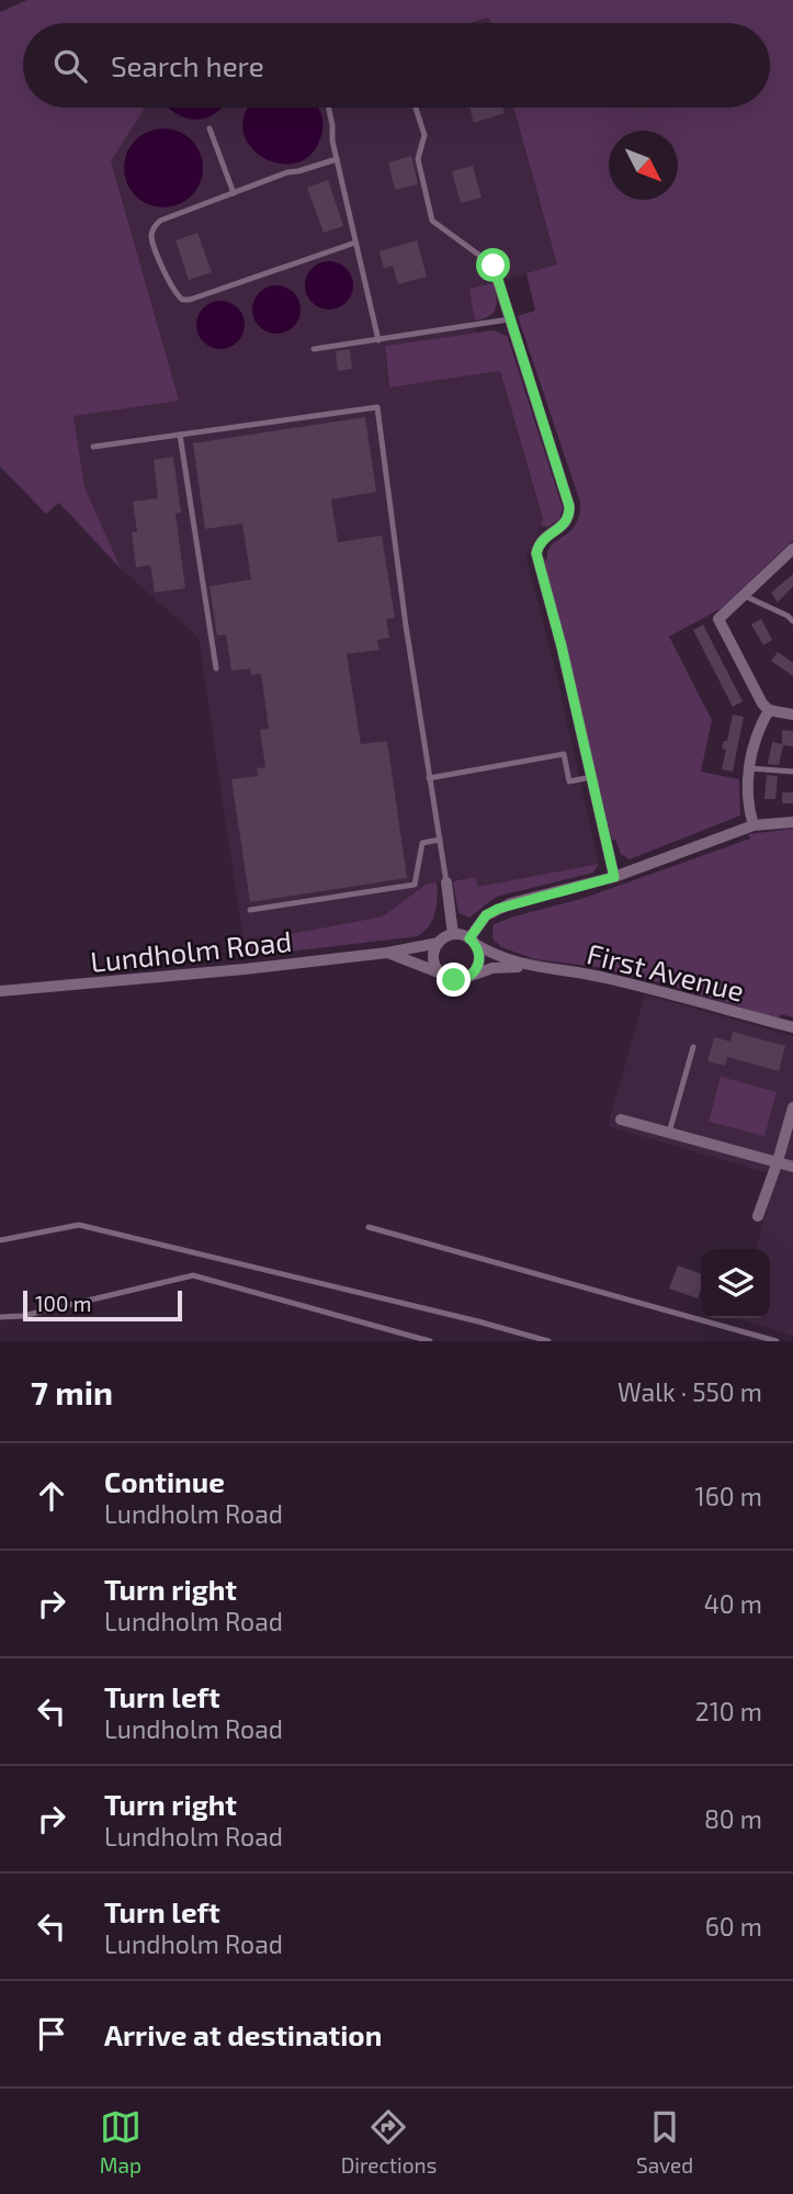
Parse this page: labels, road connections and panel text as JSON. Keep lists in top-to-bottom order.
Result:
{
  "streets": {
    "street": ["Lundholm Road", "First Avenue"]
  },
  "crossings": [
    ["Lundholm Road", "First Avenue"]
  ],
  "scale_bar": "100 m",
  "north": "bottom right",
  "page": {
    "search": "Search here",
    "scale": "100 m",
    "heading": ["7 min", "Walk · 550 m"],
    "list": [
      ["Continue", "Lundholm Road", "160 m"],
      ["Turn right", "Lundholm Road", "40 m"],
      ["Turn left", "Lundholm Road", "210 m"],
      ["Turn right", "Lundholm Road", "80 m"],
      ["Turn left", "Lundholm Road", "60 m"],
      "Arrive at destination"
    ],
    "nav": ["Map", "Directions", "Saved"]
  }
}
